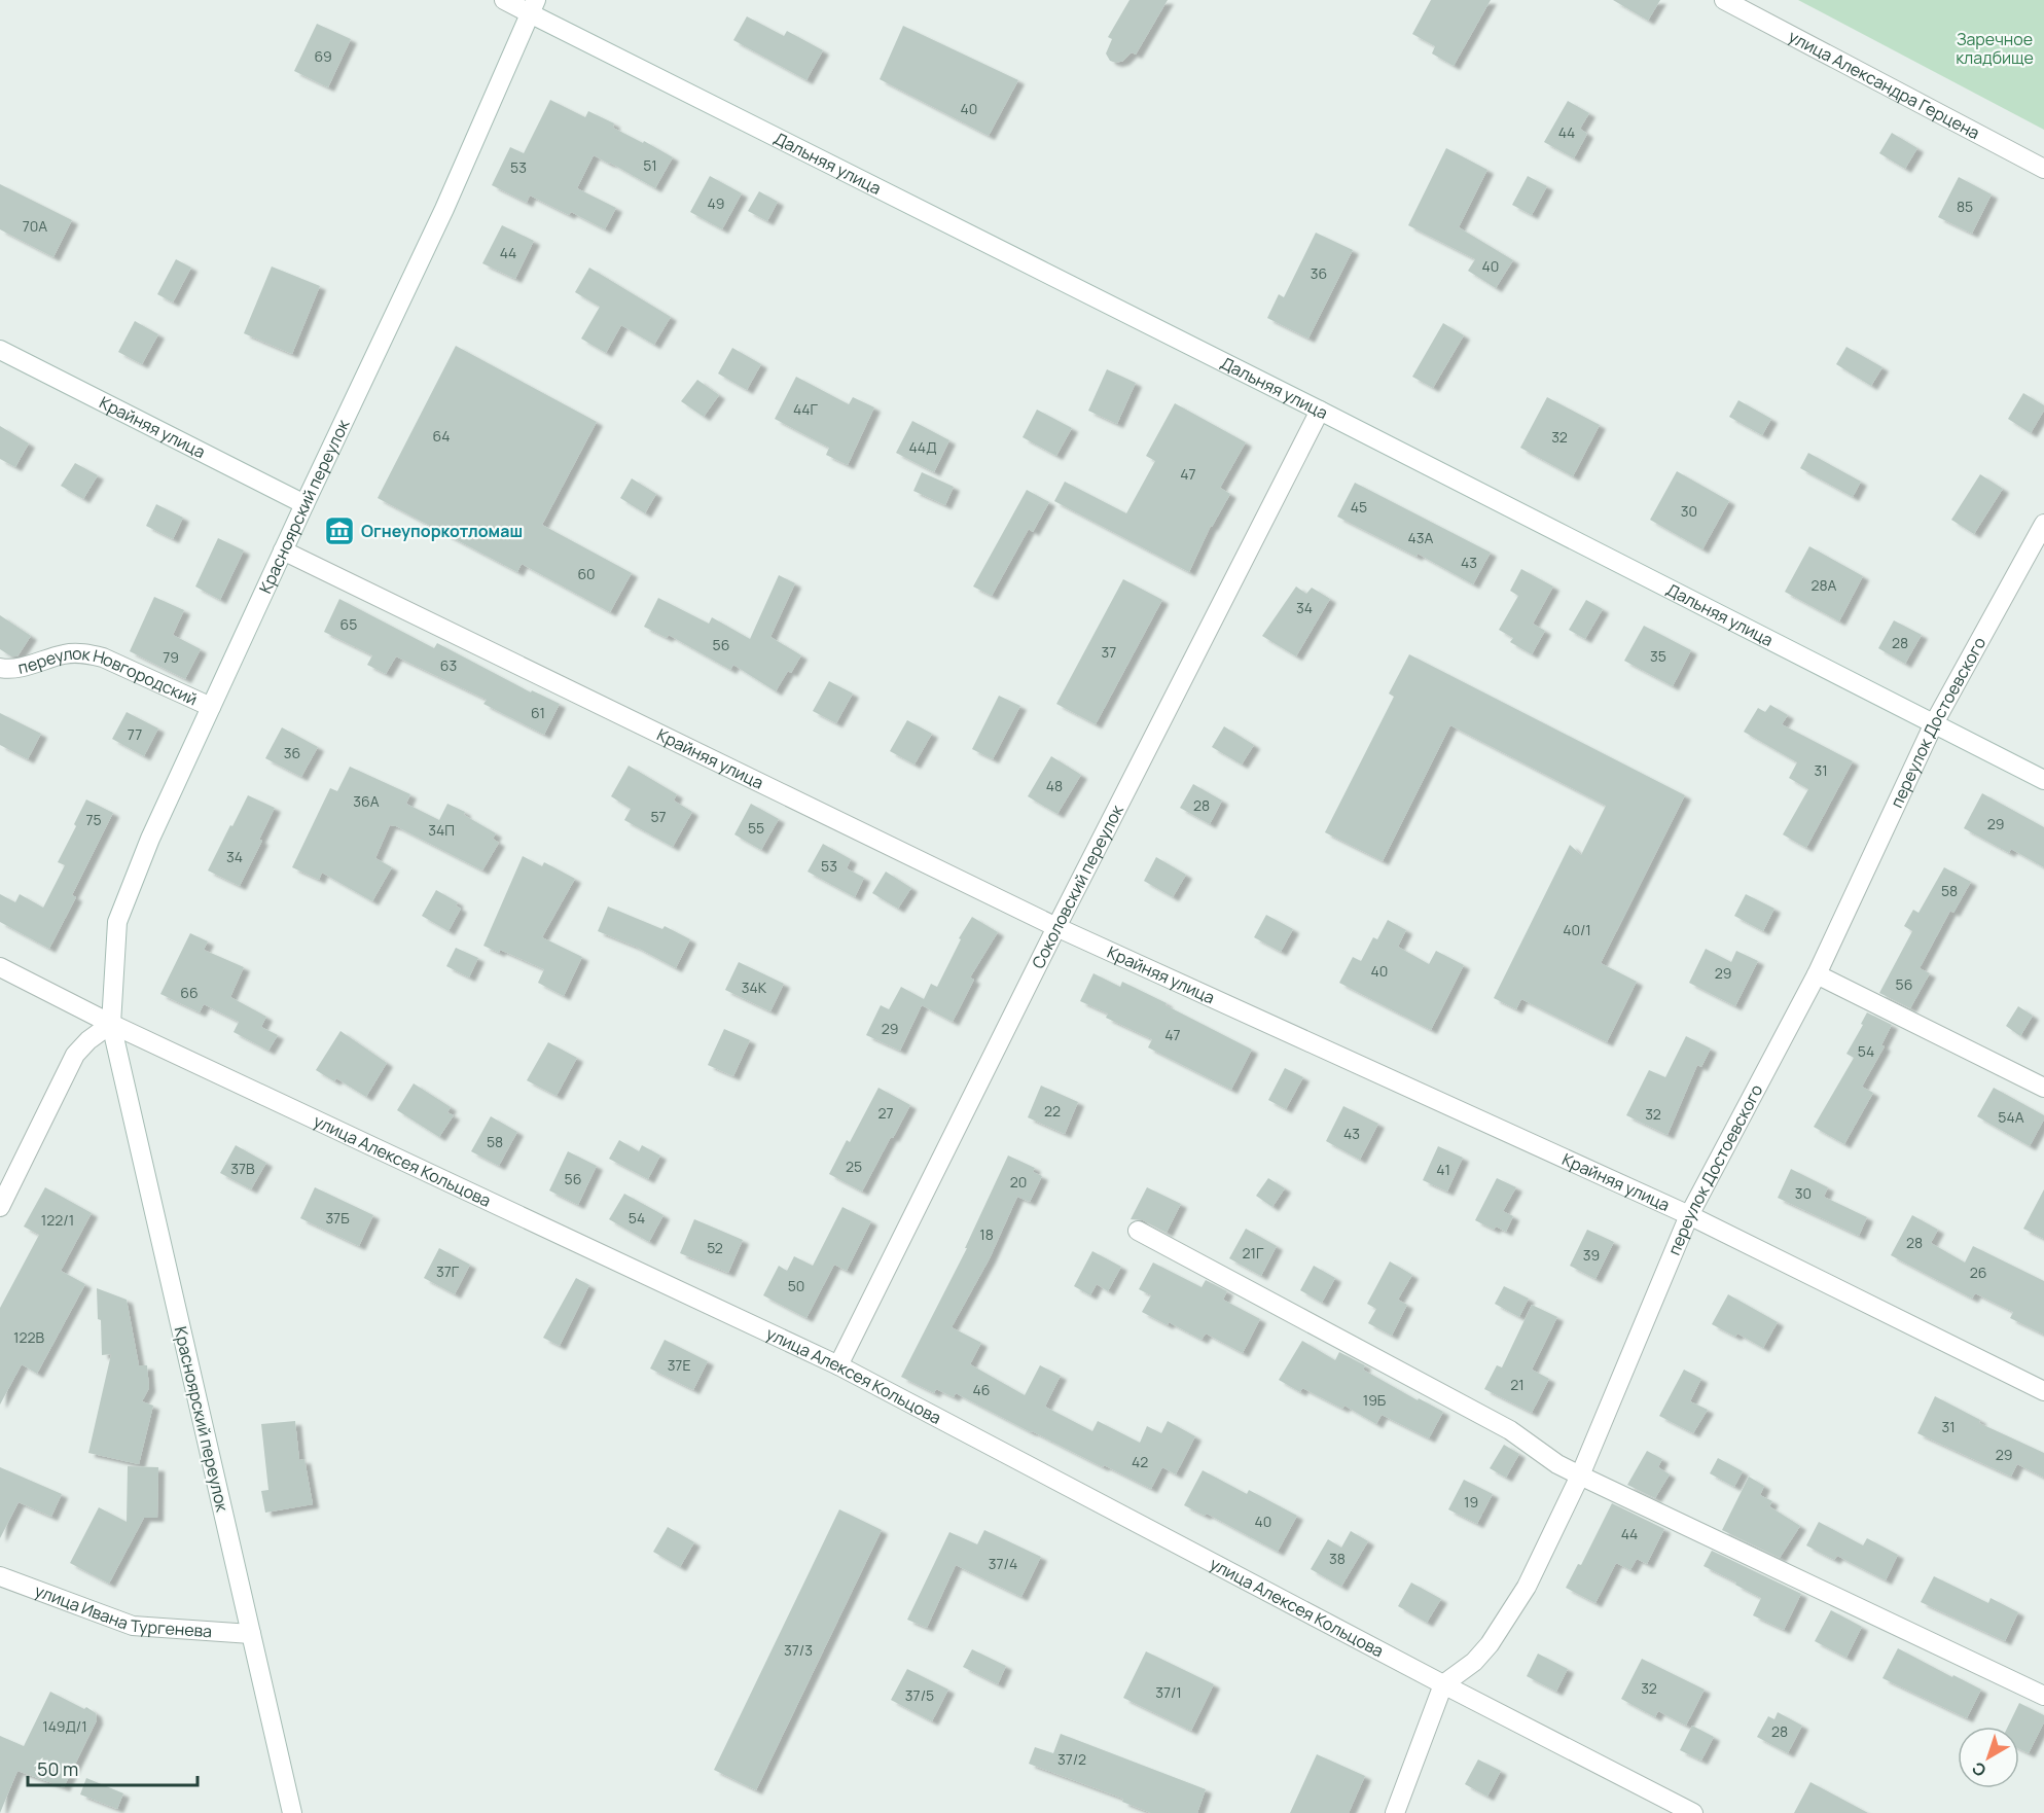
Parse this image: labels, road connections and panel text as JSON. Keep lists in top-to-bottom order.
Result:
{
  "streets": {
    "street": [
      "улица Александра Герцена",
      "Дальняя улица",
      "Крайняя улица",
      "Красноярский переулок",
      "переулок Новгородский",
      "переулок Достоевского",
      "Соколовский переулок",
      "улица Алексея Кольцова",
      "улица Ивана Тургенева"
    ]
  },
  "crossings": [
    ["Дальняя улица", "Красноярский переулок"],
    ["Дальняя улица", "переулок Достоевского"],
    ["Дальняя улица", "Соколовский переулок"],
    ["Крайняя улица", "Красноярский переулок"],
    ["Крайняя улица", "переулок Достоевского"],
    ["Крайняя улица", "Соколовский переулок"],
    ["Красноярский переулок", "переулок Новгородский"],
    ["Красноярский переулок", "улица Алексея Кольцова"],
    ["Красноярский переулок", "улица Ивана Тургенева"],
    ["переулок Достоевского", "улица Алексея Кольцова"],
    ["Соколовский переулок", "улица Алексея Кольцова"]
  ],
  "parks": ["Заречное кладбище"],
  "places": {
    "museum": ["Огнеупоркотломаш"]
  },
  "house_numbers": [
    "69",
    "40",
    "44",
    "51",
    "53",
    "49",
    "85",
    "70А",
    "44",
    "40",
    "36",
    "44Г",
    "64",
    "32",
    "44Д",
    "47",
    "45",
    "30",
    "43А",
    "43",
    "60",
    "28А",
    "34",
    "65",
    "28",
    "56",
    "37",
    "35",
    "79",
    "63",
    "61",
    "77",
    "36",
    "31",
    "48",
    "36А",
    "28",
    "57",
    "75",
    "29",
    "55",
    "34П",
    "34",
    "53",
    "58",
    "40/1",
    "40",
    "29",
    "56",
    "34К",
    "66",
    "29",
    "47",
    "54",
    "22",
    "27",
    "32",
    "54А",
    "43",
    "58",
    "25",
    "37В",
    "41",
    "56",
    "20",
    "30",
    "37Б",
    "54",
    "122/1",
    "18",
    "28",
    "52",
    "21Г",
    "39",
    "37Г",
    "26",
    "50",
    "122В",
    "37Е",
    "21",
    "46",
    "19Б",
    "31",
    "29",
    "42",
    "19",
    "40",
    "44",
    "38",
    "37/4",
    "37/3",
    "32",
    "37/1",
    "37/5",
    "149Д/1",
    "28",
    "37/2"
  ],
  "scale_bar": "50 m",
  "north": "bottom left"
}
